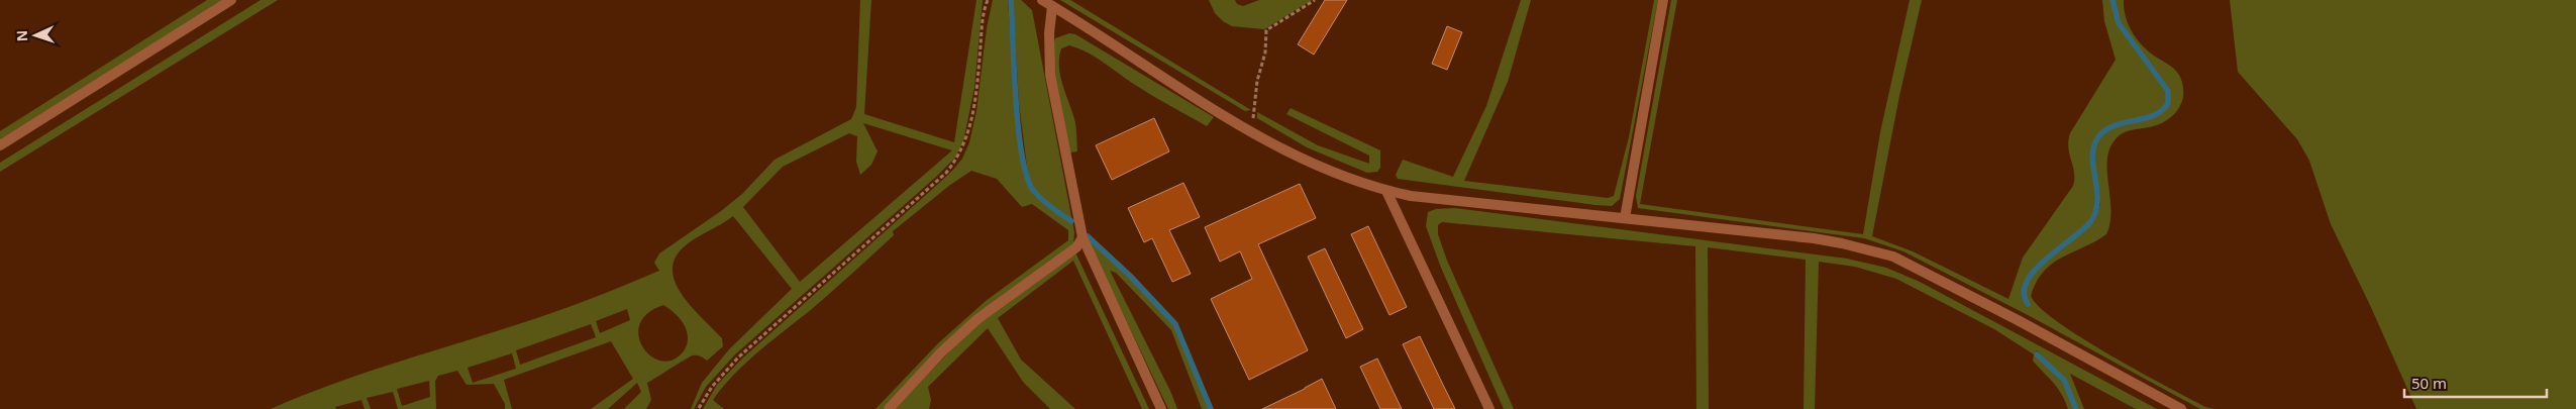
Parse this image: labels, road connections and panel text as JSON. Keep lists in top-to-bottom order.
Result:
{
  "scale_bar": "50 m",
  "north": "left"
}
